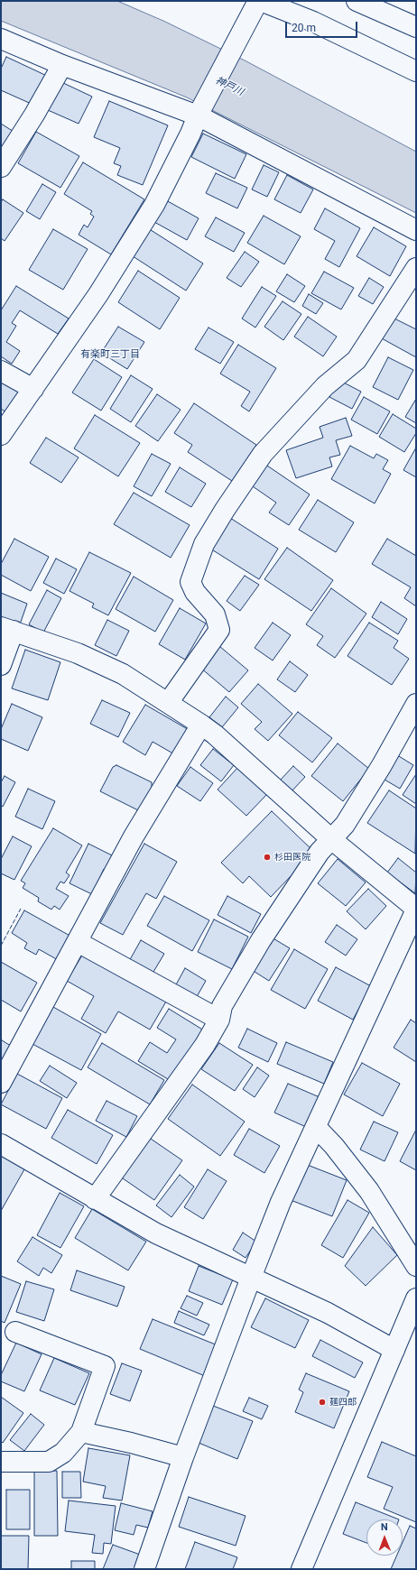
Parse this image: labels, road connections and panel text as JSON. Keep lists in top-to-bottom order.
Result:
{
  "districts": ["有楽町三丁目"],
  "water": ["神戸川"],
  "places": ["杉田医院", "麺四郎"],
  "scale_bar": "20 m",
  "north": "top"
}
